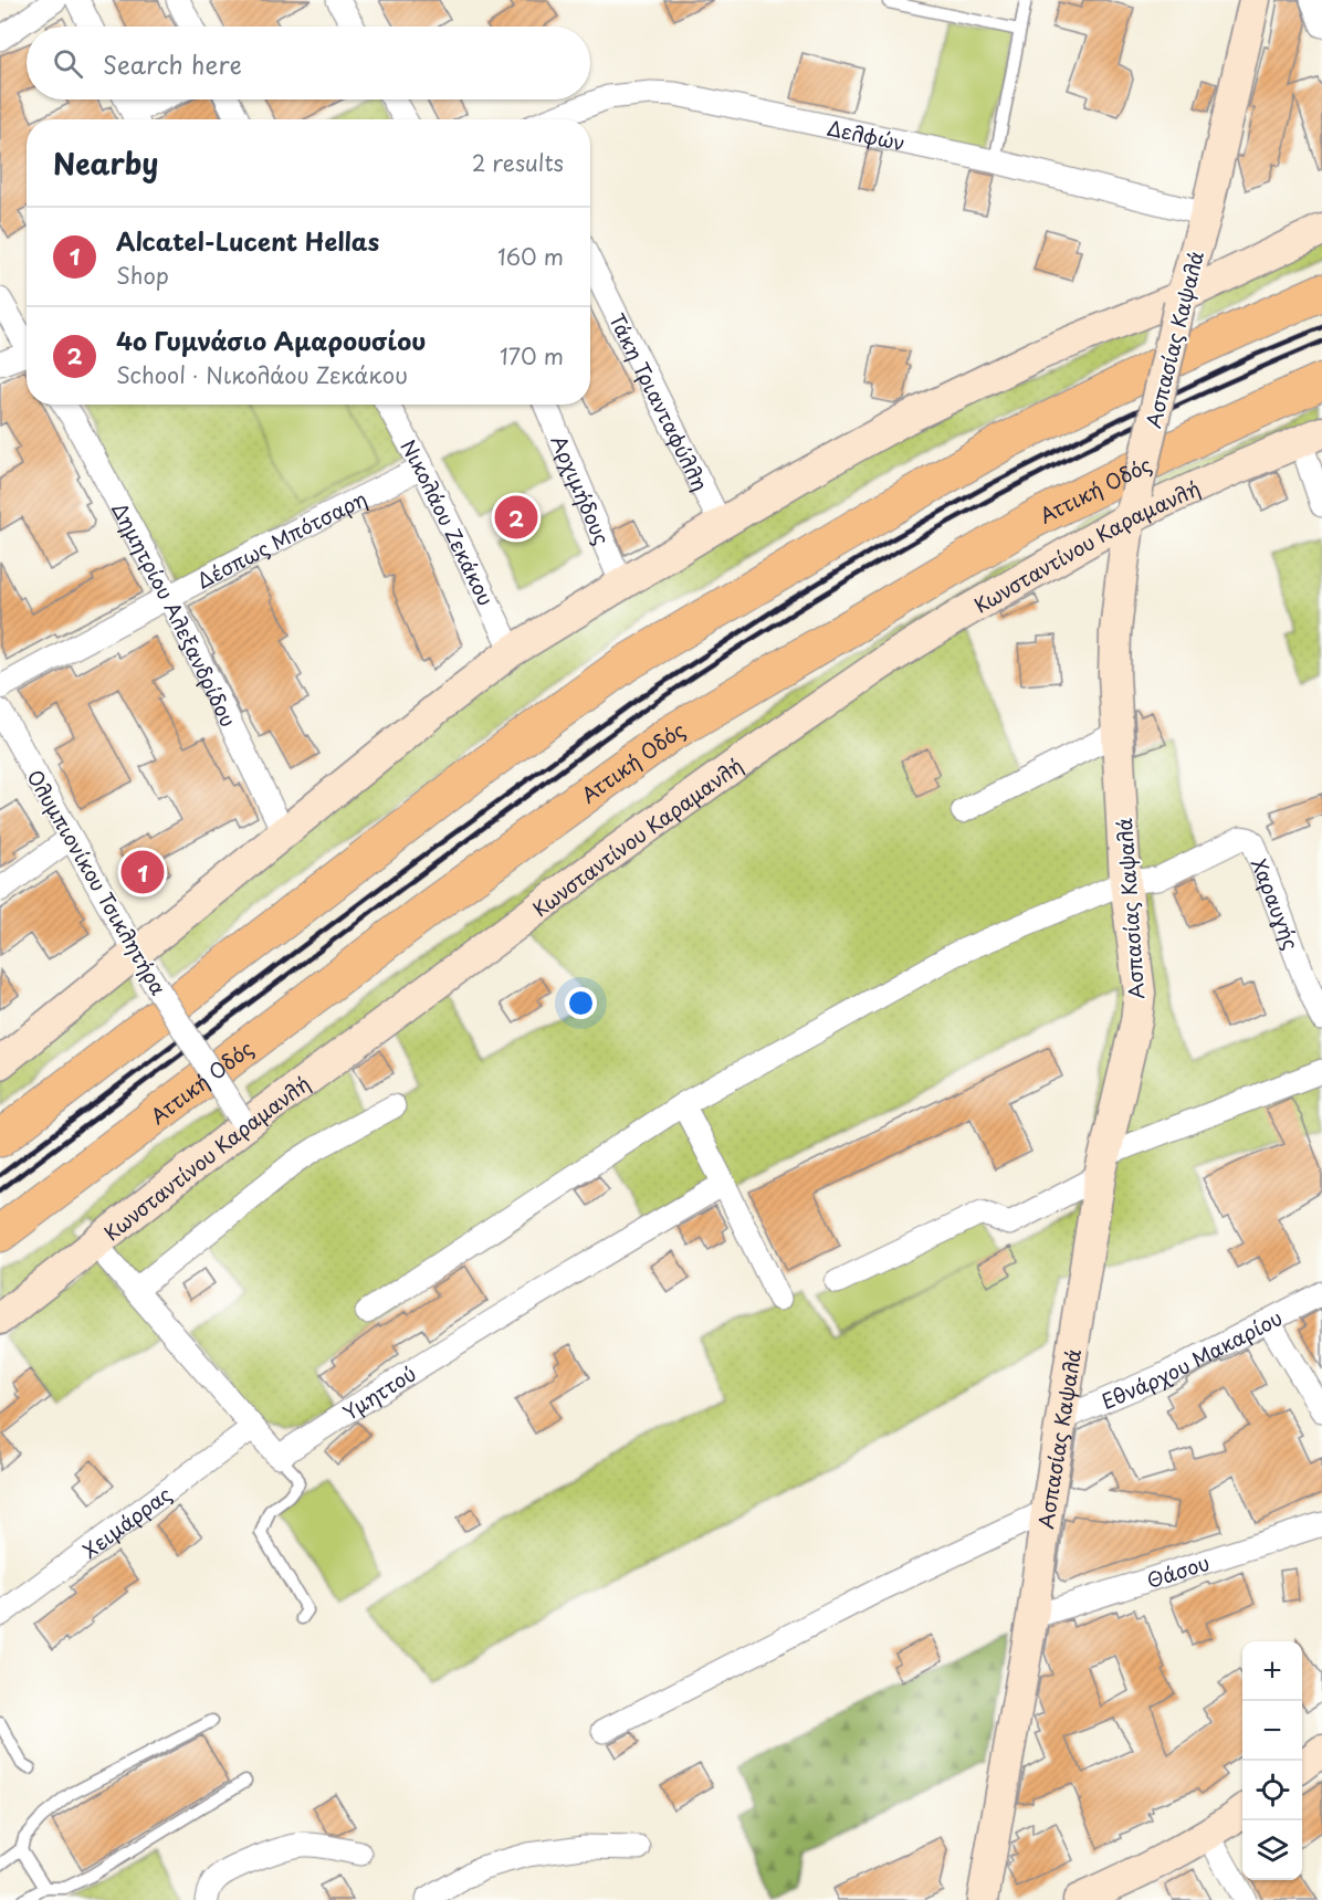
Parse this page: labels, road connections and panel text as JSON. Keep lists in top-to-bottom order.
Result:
{
  "streets": {
    "highway": ["Αττική Οδός"],
    "street": [
      "Δελφών",
      "Ασπασίας Καψαλά",
      "Τάκη Τριανταφύλλη",
      "Αρχιμήδους",
      "Νικολάου Ζεκάκου",
      "Δέσπως Μπότσαρη",
      "Κωνσταντίνου Καραμανλή",
      "Δημητρίου Αλεξανδρίδου",
      "Ολυμπιονίκου Τσικλητήρα",
      "Χαραυγής",
      "Εθνάρχου Μακαρίου",
      "Υμηττού",
      "Χειμάρρας",
      "Θάσου"
    ]
  },
  "crossings": [
    ["Δελφών", "Ασπασίας Καψαλά"],
    ["Ασπασίας Καψαλά", "Κωνσταντίνου Καραμανλή"],
    ["Ασπασίας Καψαλά", "Χαραυγής"],
    ["Ασπασίας Καψαλά", "Εθνάρχου Μακαρίου"],
    ["Ασπασίας Καψαλά", "Θάσου"],
    ["Νικολάου Ζεκάκου", "Δέσπως Μπότσαρη"],
    ["Δέσπως Μπότσαρη", "Δημητρίου Αλεξανδρίδου"],
    ["Κωνσταντίνου Καραμανλή", "Ολυμπιονίκου Τσικλητήρα"]
  ],
  "page": {
    "search": "Search here",
    "heading": ["Nearby", "2 results"],
    "list": [
      {
        "mark": "1",
        "name": "Alcatel-Lucent Hellas",
        "note": "Shop",
        "value": "160 m"
      },
      {
        "mark": "2",
        "name": "4ο Γυμνάσιο Αμαρουσίου",
        "note": "School · Νικολάου Ζεκάκου",
        "value": "170 m"
      }
    ],
    "pins": ["2", "1"],
    "map_buttons": ["+", "−"]
  }
}
